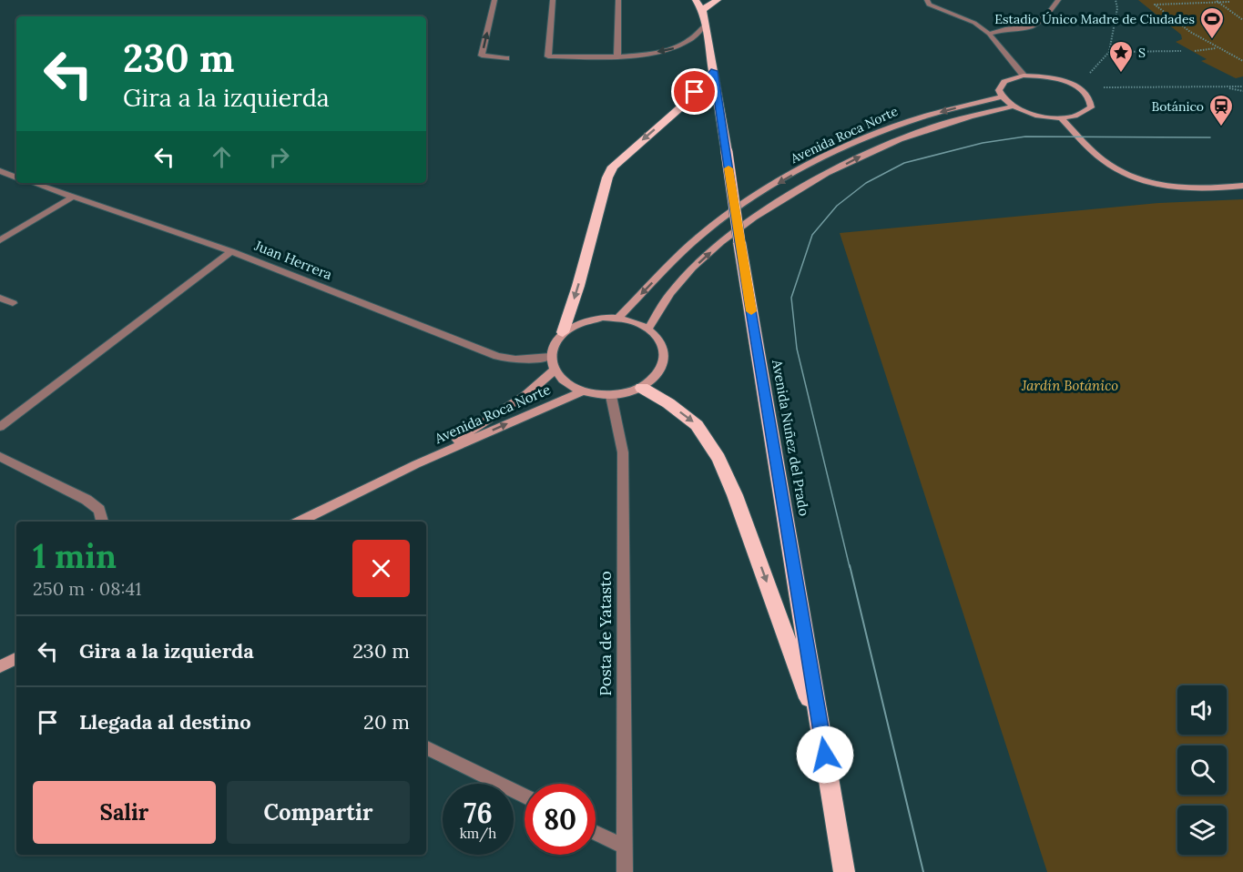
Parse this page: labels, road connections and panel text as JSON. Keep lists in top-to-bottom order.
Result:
{
  "streets": {
    "highway": ["Avenida Nuñez del Prado"],
    "main road": ["Avenida Roca Norte"],
    "street": ["Juan Herrera", "Posta de Yatasto"]
  },
  "crossings": [
    ["Avenida Roca Norte", "Juan Herrera"],
    ["Avenida Roca Norte", "Posta de Yatasto"],
    ["Juan Herrera", "Posta de Yatasto"]
  ],
  "parks": ["Jardín Botánico"],
  "places": {
    "sports": ["Estadio Único Madre de Ciudades"],
    "place": ["S"],
    "station": ["Botánico"]
  },
  "page": {
    "turn": ["230 m", "Gira a la izquierda"],
    "heading": ["1 min", "250 m · 08:41"],
    "list": [
      {
        "name": "Gira a la izquierda",
        "value": "230 m"
      },
      {
        "name": "Llegada al destino",
        "value": "20 m"
      }
    ],
    "buttons": ["Salir", "Compartir"],
    "speed": "76 km/h",
    "limit": "80"
  }
}
